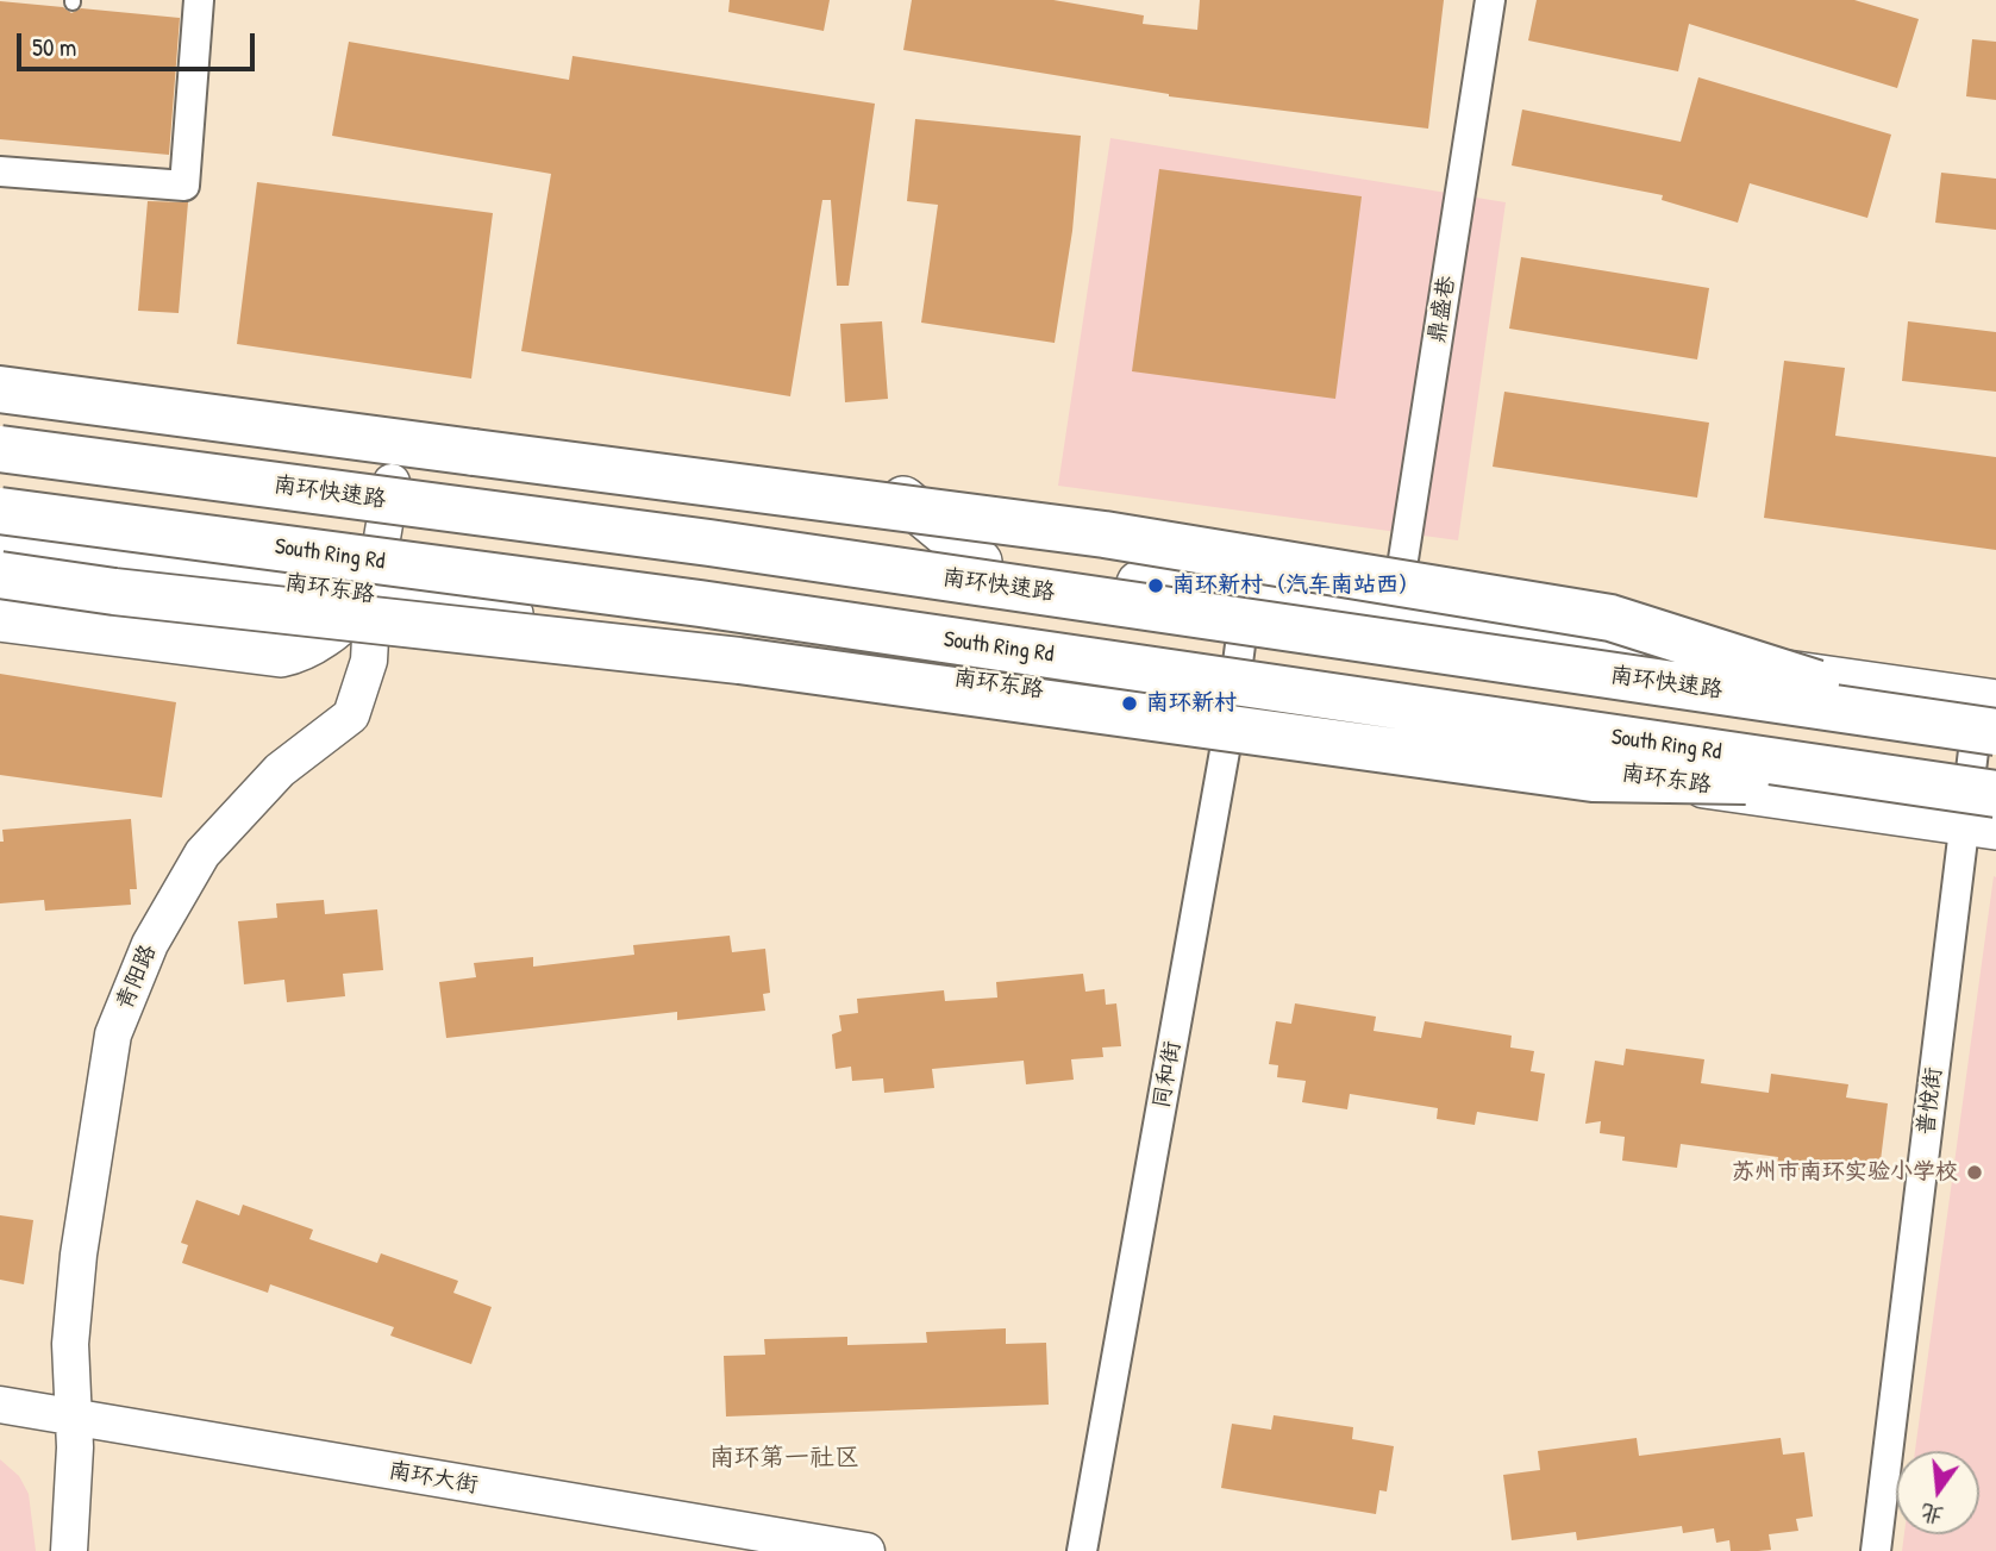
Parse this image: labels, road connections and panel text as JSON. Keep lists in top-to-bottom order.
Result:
{
  "streets": {
    "highway": ["南环快速路", "South Ring Rd"],
    "main road": ["南环东路"],
    "street": [
      "鼎盛巷",
      "青阳路",
      "同和街",
      "普悦街",
      "南环大街"
    ]
  },
  "crossings": [
    ["南环快速路", "普悦街"],
    ["South Ring Rd", "南环东路"],
    ["South Ring Rd", "普悦街"],
    ["南环东路", "青阳路"],
    ["南环东路", "同和街"],
    ["南环东路", "普悦街"],
    ["青阳路", "南环大街"]
  ],
  "districts": ["南环第一社区"],
  "places": ["南环新村（汽车南站西）", "南环新村", "苏州市南环实验小学校"],
  "scale_bar": "50 m",
  "north": "bottom"
}
